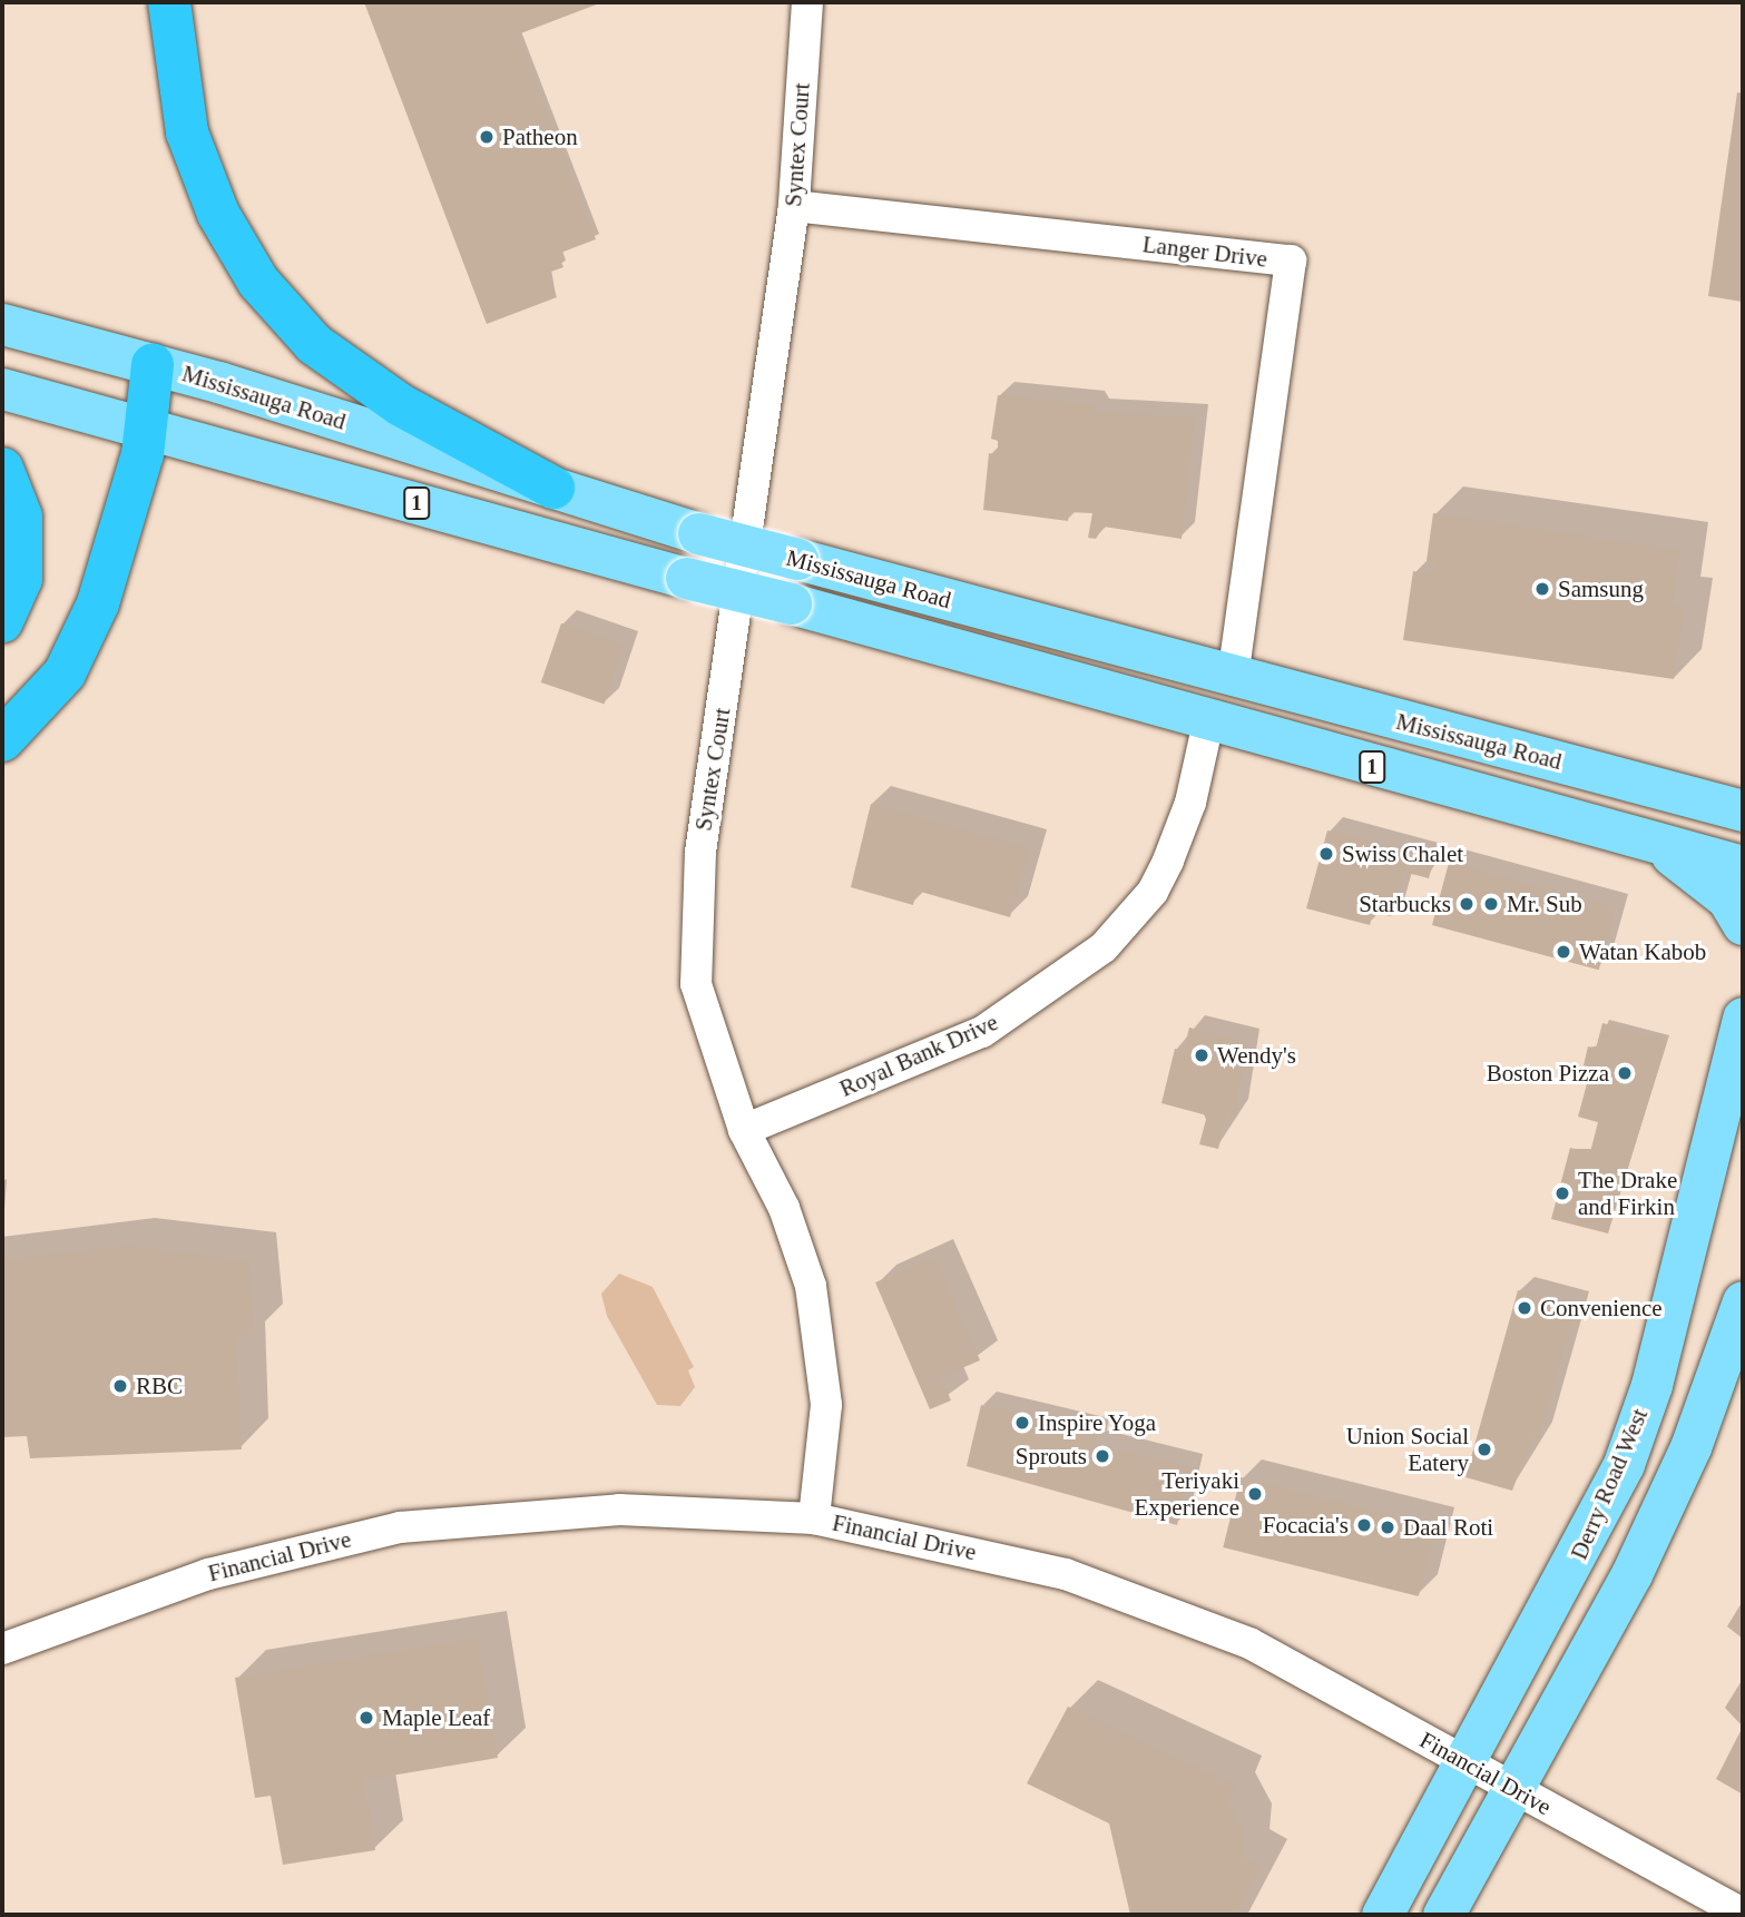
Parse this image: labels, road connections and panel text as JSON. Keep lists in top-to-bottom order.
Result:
{
  "streets": {
    "main road": ["Mississauga Road", "1", "Derry Road West"],
    "street": [
      "Syntex Court",
      "Langer Drive",
      "Royal Bank Drive",
      "Financial Drive"
    ]
  },
  "crossings": [
    ["Syntex Court", "Langer Drive"],
    ["Syntex Court", "Royal Bank Drive"],
    ["Syntex Court", "Financial Drive"],
    ["Langer Drive", "Mississauga Road"],
    ["Mississauga Road", "Royal Bank Drive"],
    ["Derry Road West", "Financial Drive"]
  ],
  "places": [
    "Patheon",
    "Samsung",
    "Swiss Chalet",
    "Starbucks",
    "Mr. Sub",
    "Watan Kabob",
    "Wendy's",
    "Boston Pizza",
    "The Drake and Firkin",
    "Convenience",
    "RBC",
    "Inspire Yoga",
    "Union Social Eatery",
    "Sprouts",
    "Teriyaki Experience",
    "Focacia's",
    "Daal Roti",
    "Maple Leaf"
  ]
}
